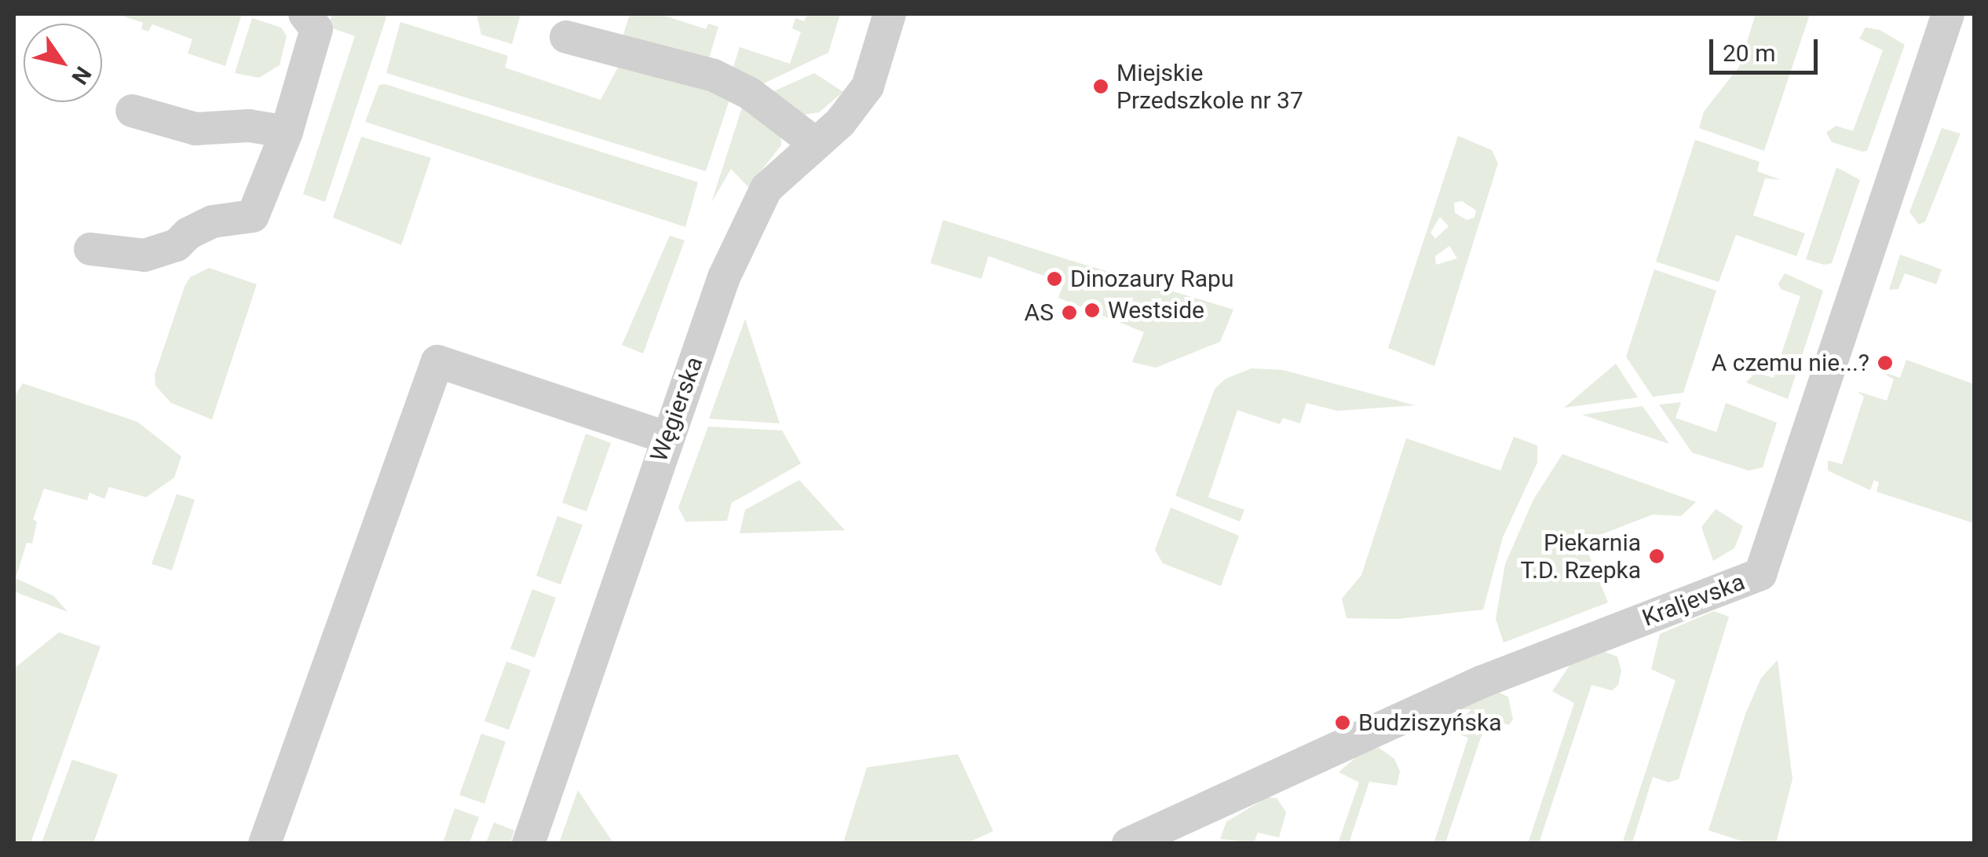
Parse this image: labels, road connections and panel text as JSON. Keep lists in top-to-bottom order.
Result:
{
  "streets": {
    "street": ["Węgierska", "Kraljevska"]
  },
  "places": [
    "Miejskie Przedszkole nr 37",
    "Dinozaury Rapu",
    "Westside",
    "AS",
    "A czemu nie...?",
    "Piekarnia T.D. Rzepka",
    "Budziszyńska"
  ],
  "scale_bar": "20 m",
  "north": "bottom right"
}
